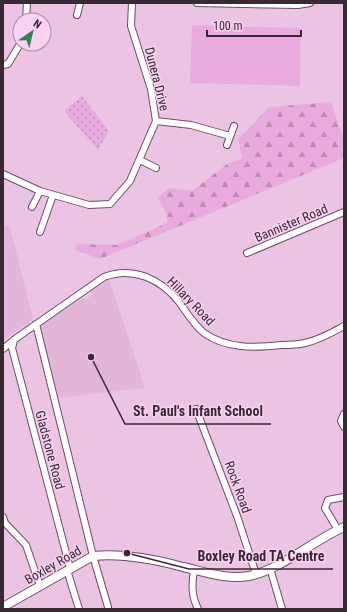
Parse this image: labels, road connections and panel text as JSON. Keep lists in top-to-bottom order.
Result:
{
  "streets": {
    "street": [
      "Dunera Drive",
      "Bannister Road",
      "Hillary Road",
      "Gladstone Road",
      "Rock Road",
      "Boxley Road"
    ]
  },
  "crossings": [
    ["Hillary Road", "Gladstone Road"],
    ["Gladstone Road", "Boxley Road"],
    ["Rock Road", "Boxley Road"]
  ],
  "places": ["St. Paul's Infant School", "Boxley Road TA Centre"],
  "scale_bar": "100 m",
  "north": "top right"
}
